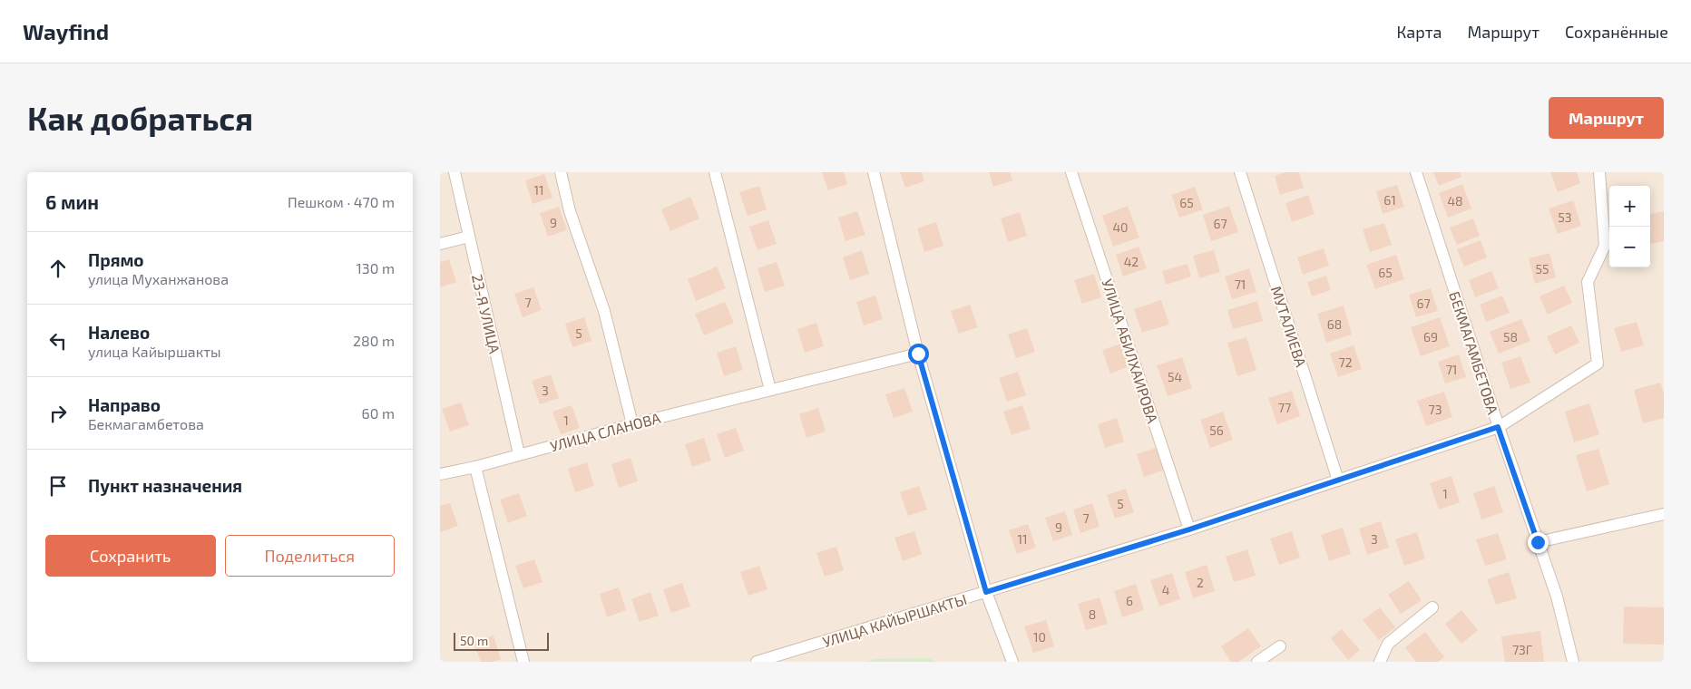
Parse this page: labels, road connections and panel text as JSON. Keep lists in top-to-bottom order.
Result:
{
  "streets": {
    "street": [
      "23-Я УЛИЦА",
      "МУТАЛИЕВА",
      "УЛИЦА АБИЛХАИРОВА",
      "БЕКМАГАМБЕТОВА",
      "УЛИЦА СЛАНОВА",
      "УЛИЦА КАЙЫРШАКТЫ"
    ]
  },
  "crossings": [
    ["23-Я УЛИЦА", "УЛИЦА СЛАНОВА"],
    ["МУТАЛИЕВА", "УЛИЦА КАЙЫРШАКТЫ"],
    ["УЛИЦА АБИЛХАИРОВА", "УЛИЦА КАЙЫРШАКТЫ"],
    ["БЕКМАГАМБЕТОВА", "УЛИЦА КАЙЫРШАКТЫ"]
  ],
  "house_numbers": [
    "11",
    "61",
    "48",
    "65",
    "53",
    "9",
    "67",
    "40",
    "42",
    "55",
    "65",
    "71",
    "7",
    "67",
    "68",
    "5",
    "69",
    "58",
    "72",
    "71",
    "54",
    "3",
    "77",
    "73",
    "1",
    "56",
    "1",
    "5",
    "7",
    "9",
    "11",
    "3",
    "2",
    "4",
    "6",
    "8",
    "10",
    "73Г"
  ],
  "scale_bar": "50 m",
  "page": {
    "header": "Wayfind",
    "nav": ["Карта", "Маршрут", "Сохранённые"],
    "buttons": [
      "Маршрут",
      ["Сохранить", "Поделиться"]
    ],
    "title": "Как добраться",
    "heading": ["6 мин", "Пешком · 470 m"],
    "map_buttons": ["+", "−"],
    "list": [
      ["Прямо", "улица Муханжанова", "130 m"],
      ["Налево", "улица Кайыршакты", "280 m"],
      ["Направо", "Бекмагамбетова", "60 m"],
      "Пункт назначения"
    ],
    "scale": "50 m"
  }
}
